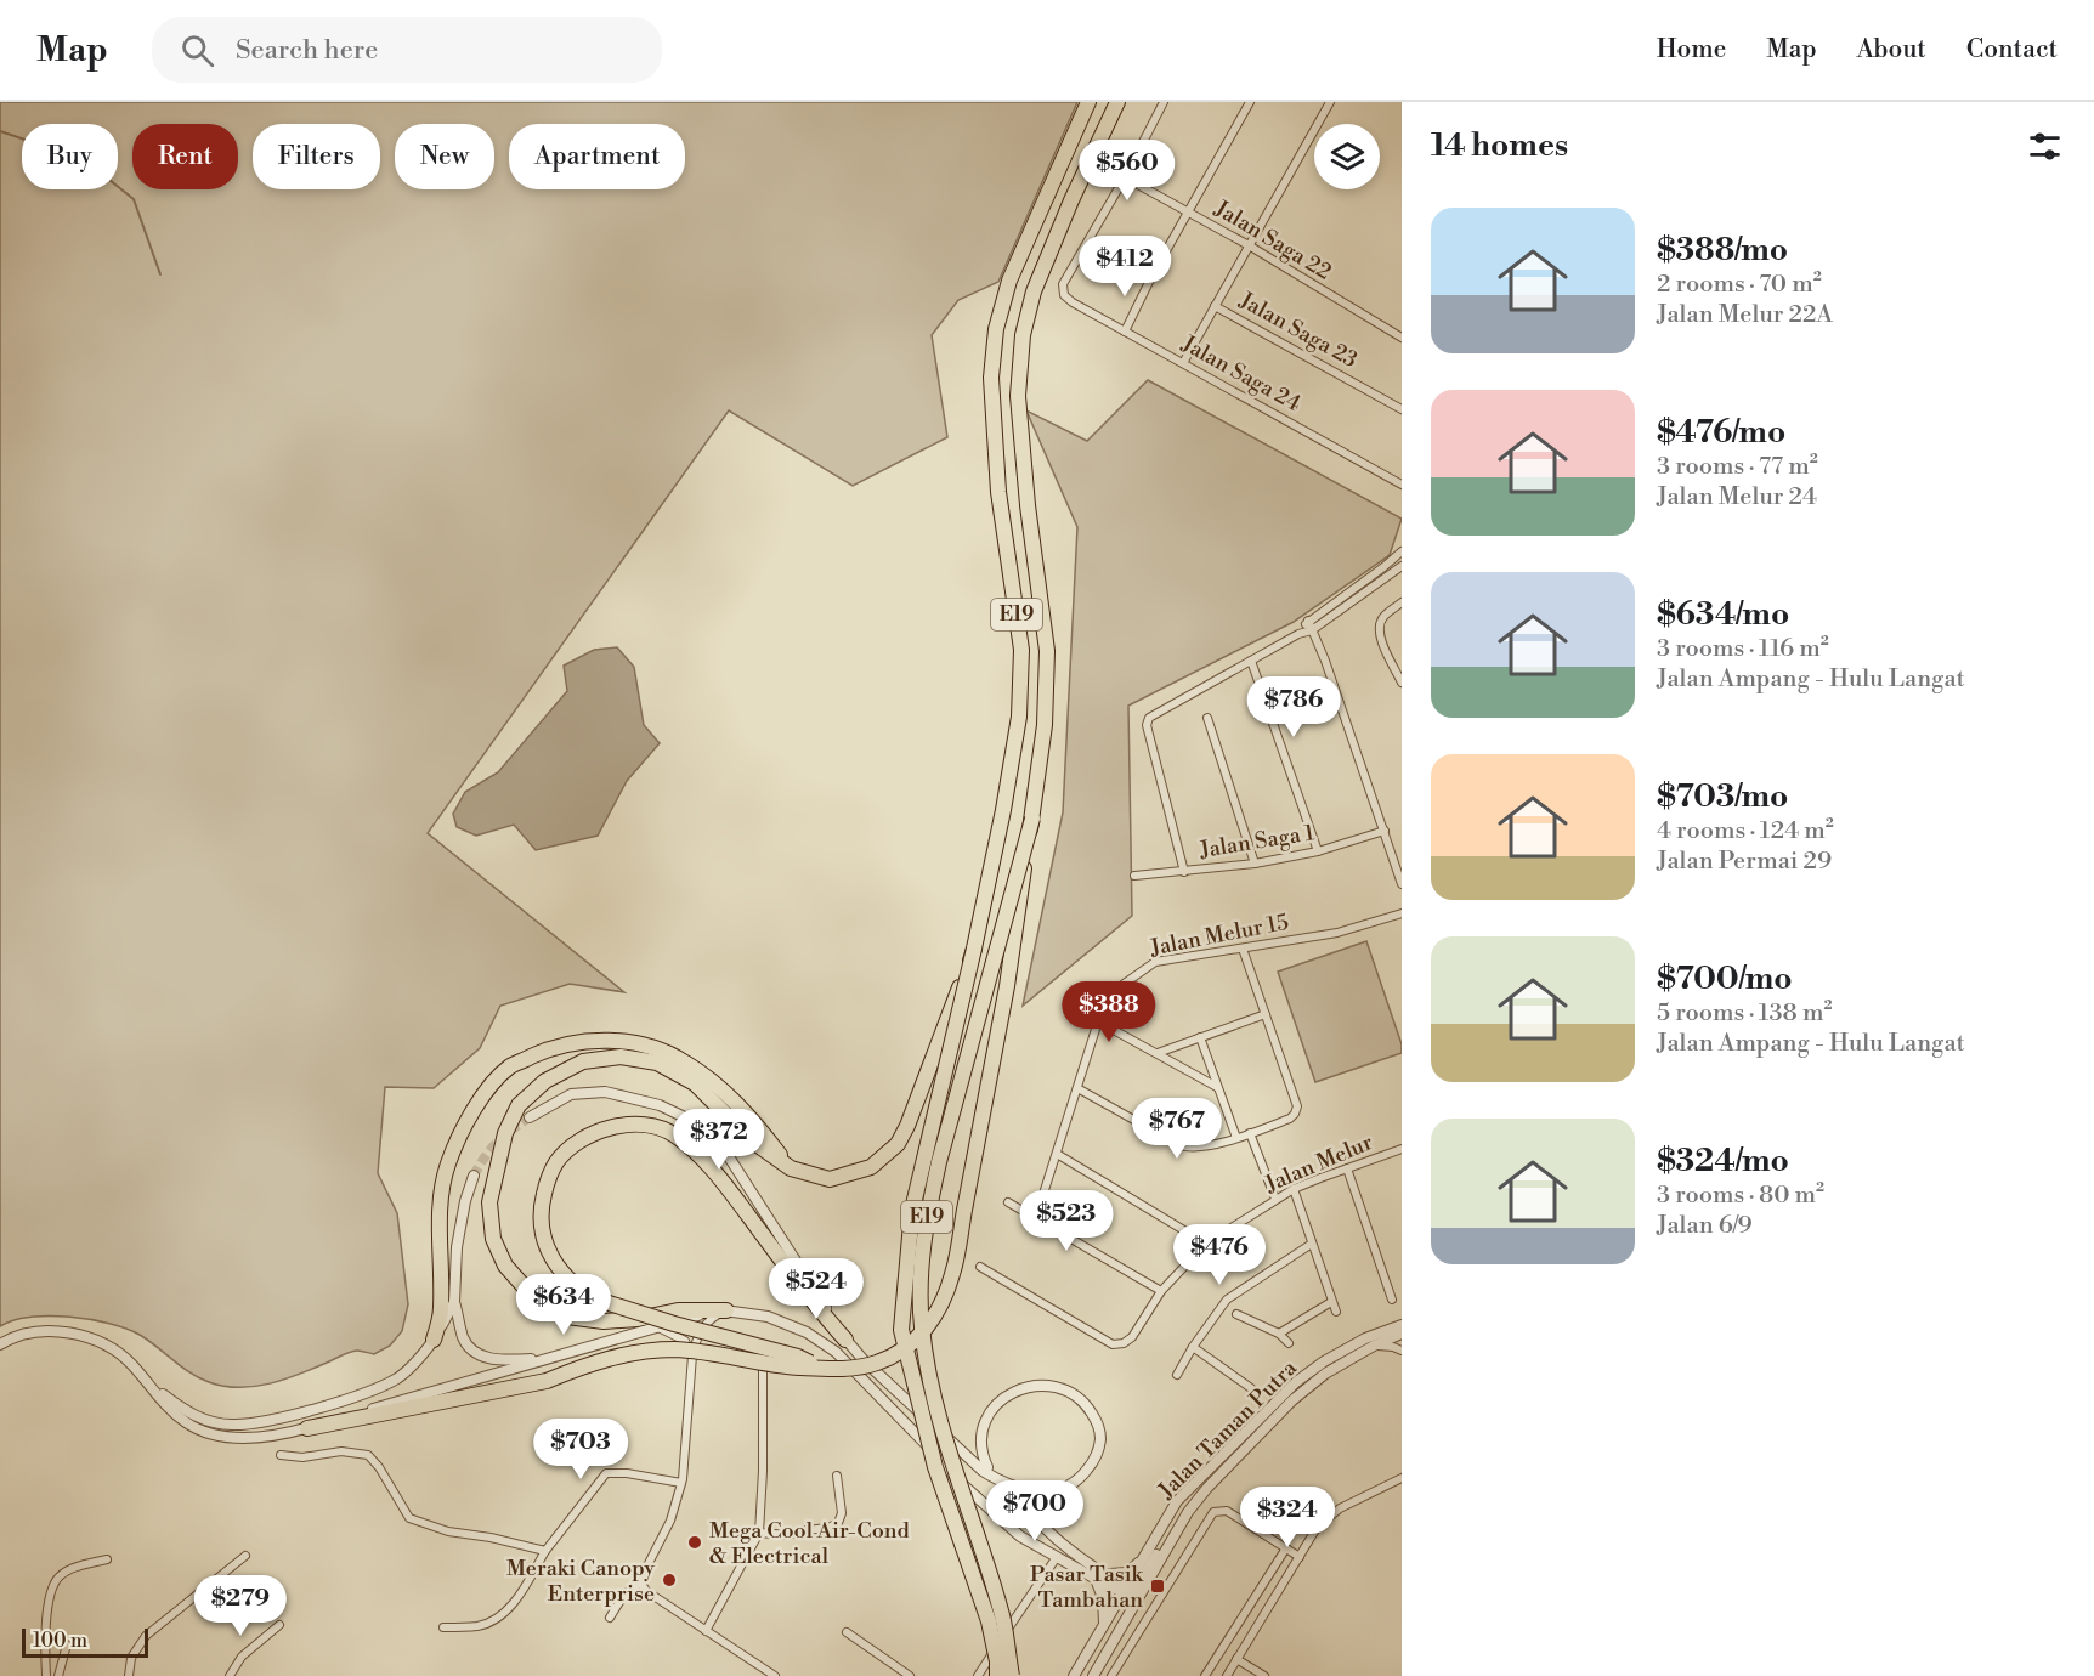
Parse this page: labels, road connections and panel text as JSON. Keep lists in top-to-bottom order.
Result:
{
  "streets": {
    "highway": ["E19"],
    "street": [
      "Jalan Saga 22",
      "Jalan Saga 23",
      "Jalan Saga 24",
      "Jalan Saga 1",
      "Jalan Melur 15",
      "Jalan Melur",
      "Jalan Taman Putra"
    ]
  },
  "crossings": [
    ["Jalan Saga 22", "Jalan Saga 24"]
  ],
  "places": {
    "other": ["Mega Cool Air-Cond & Electrical", "Meraki Canopy Enterprise"],
    "transit": ["Pasar Tasik Tambahan"]
  },
  "scale_bar": "100 m",
  "page": {
    "header": "Map",
    "search": "Search here",
    "nav": [
      "Home",
      "Map",
      "About",
      "Contact"
    ],
    "heading": "14 homes",
    "chip": [
      "Buy",
      "Rent",
      "Filters",
      "New",
      "Apartment"
    ],
    "price": [
      "$560",
      "$412",
      "$786",
      "$388",
      "$767",
      "$372",
      "$523",
      "$476",
      "$524",
      "$634",
      "$703",
      "$700",
      "$324",
      "$279"
    ],
    "list": [
      {
        "name": "$388/mo",
        "note": "2 rooms · 70 m² · Jalan Melur 22A"
      },
      {
        "name": "$476/mo",
        "note": "3 rooms · 77 m² · Jalan Melur 24"
      },
      {
        "name": "$634/mo",
        "note": "3 rooms · 116 m² · Jalan Ampang - Hulu Langat"
      },
      {
        "name": "$703/mo",
        "note": "4 rooms · 124 m² · Jalan Permai 29"
      },
      {
        "name": "$700/mo",
        "note": "5 rooms · 138 m² · Jalan Ampang - Hulu Langat"
      },
      {
        "name": "$324/mo",
        "note": "3 rooms · 80 m² · Jalan 6/9"
      }
    ],
    "scale": "100 m"
  }
}
